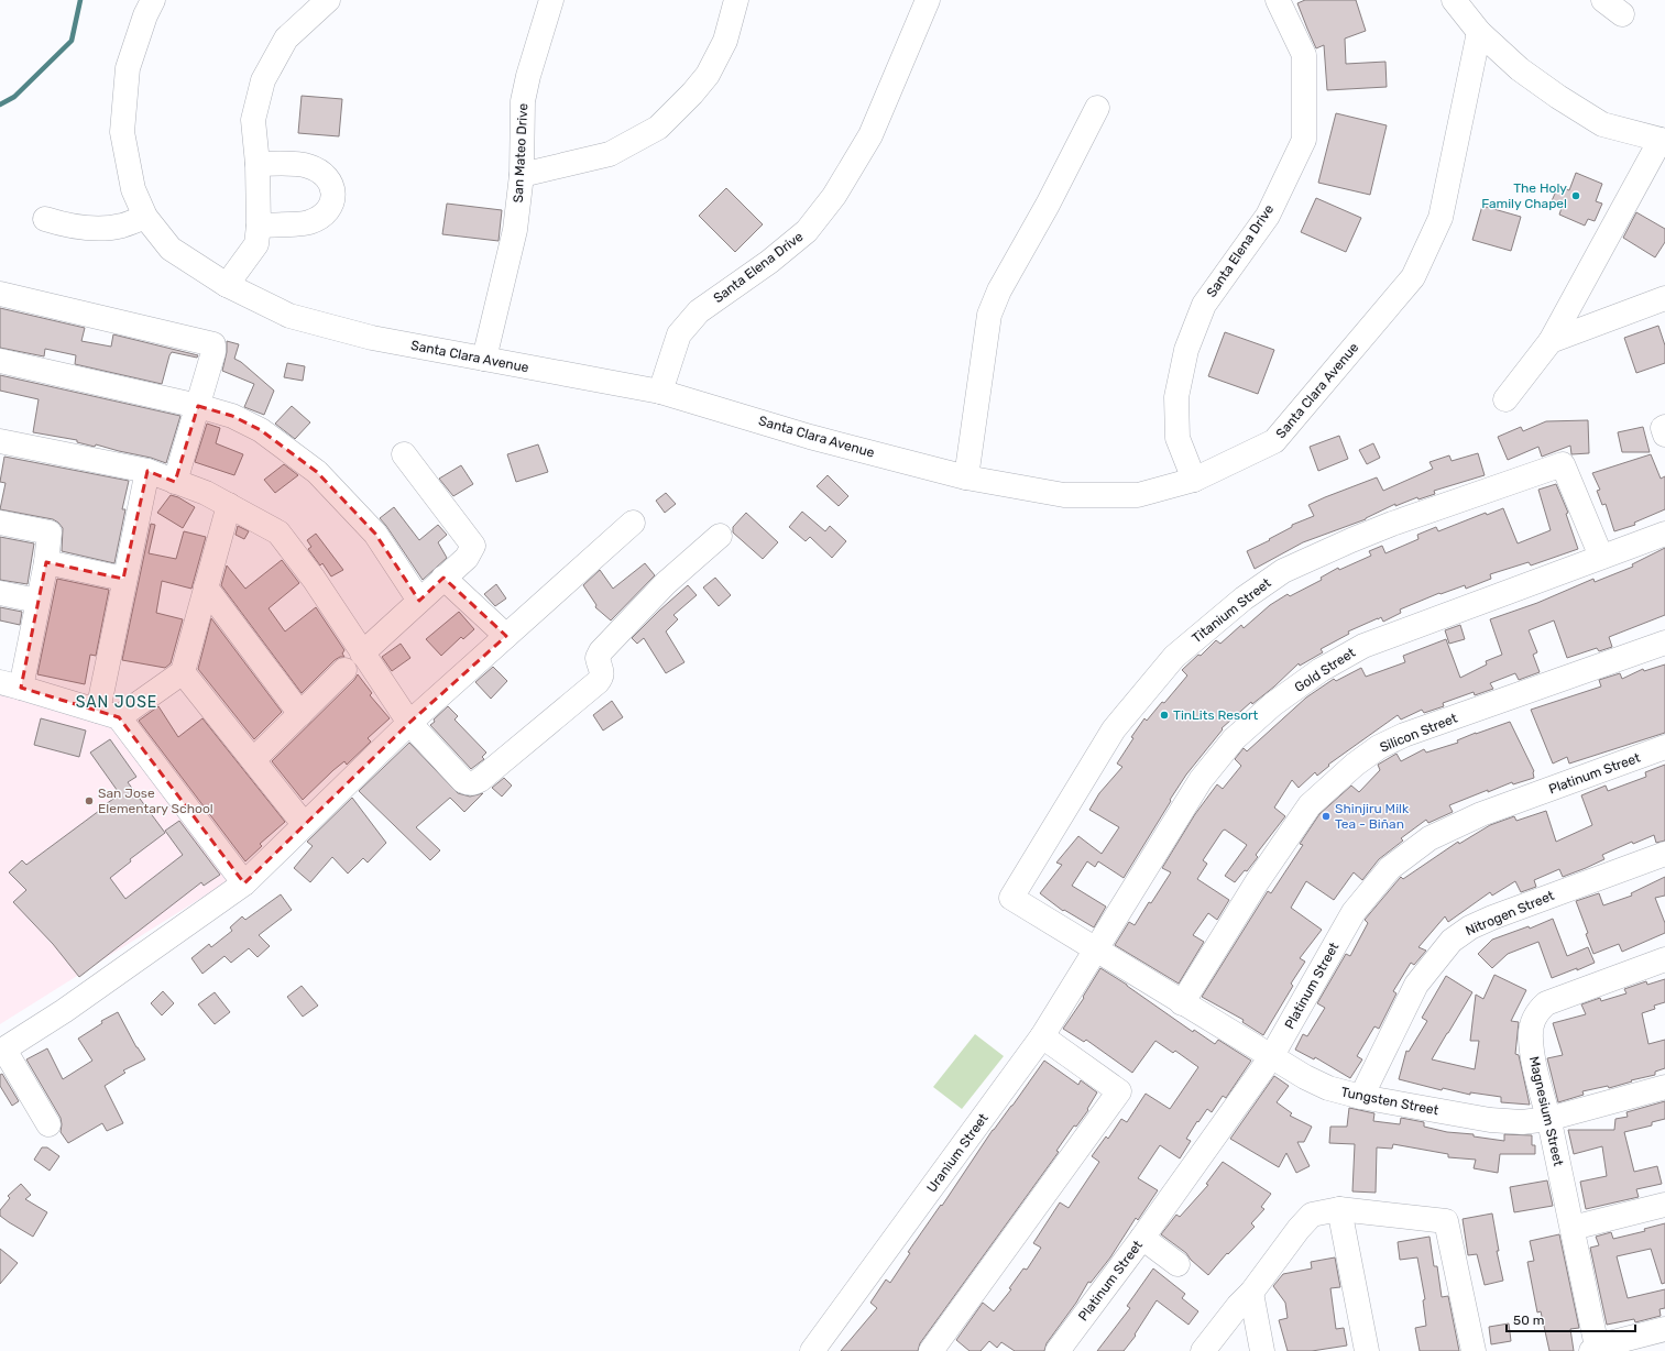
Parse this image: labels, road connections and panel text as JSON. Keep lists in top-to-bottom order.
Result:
{
  "streets": {
    "street": [
      "San Mateo Drive",
      "Santa Elena Drive",
      "Santa Clara Avenue",
      "Titanium Street",
      "Gold Street",
      "Silicon Street",
      "Platinum Street",
      "Nitrogen Street",
      "Tungsten Street",
      "Magnesium Street",
      "Uranium Street"
    ]
  },
  "crossings": [
    ["San Mateo Drive", "Santa Clara Avenue"],
    ["Santa Elena Drive", "Santa Clara Avenue"],
    ["Titanium Street", "Gold Street"],
    ["Titanium Street", "Tungsten Street"],
    ["Titanium Street", "Uranium Street"],
    ["Gold Street", "Tungsten Street"],
    ["Gold Street", "Uranium Street"],
    ["Silicon Street", "Tungsten Street"],
    ["Platinum Street", "Tungsten Street"],
    ["Nitrogen Street", "Tungsten Street"],
    ["Tungsten Street", "Magnesium Street"],
    ["Tungsten Street", "Uranium Street"]
  ],
  "districts": ["SAN JOSE"],
  "places": [
    "The Holy Family Chapel",
    "TinLits Resort",
    "San Jose Elementary School",
    "Shinjiru Milk Tea - Biñan"
  ],
  "scale_bar": "50 m"
}
